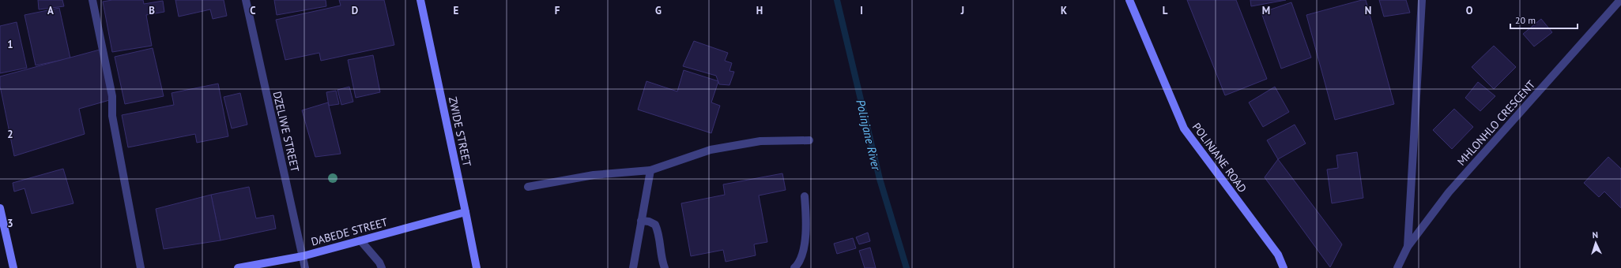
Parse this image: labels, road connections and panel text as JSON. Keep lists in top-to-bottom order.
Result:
{
  "streets": {
    "street": [
      "MHLONHLO CRESCENT",
      "DZELIWE STREET",
      "ZWIDE STREET",
      "POLINJANE ROAD",
      "DABEDE STREET"
    ]
  },
  "crossings": [
    ["DZELIWE STREET", "DABEDE STREET"],
    ["ZWIDE STREET", "DABEDE STREET"]
  ],
  "water": ["Polinjane River"],
  "scale_bar": "20 m",
  "north": "top",
  "grid": {
    "columns": [
      "A",
      "B",
      "C",
      "D",
      "E",
      "F",
      "G",
      "H",
      "I",
      "J",
      "K",
      "L",
      "M",
      "N",
      "O"
    ],
    "rows": ["1", "2", "3"]
  }
}
